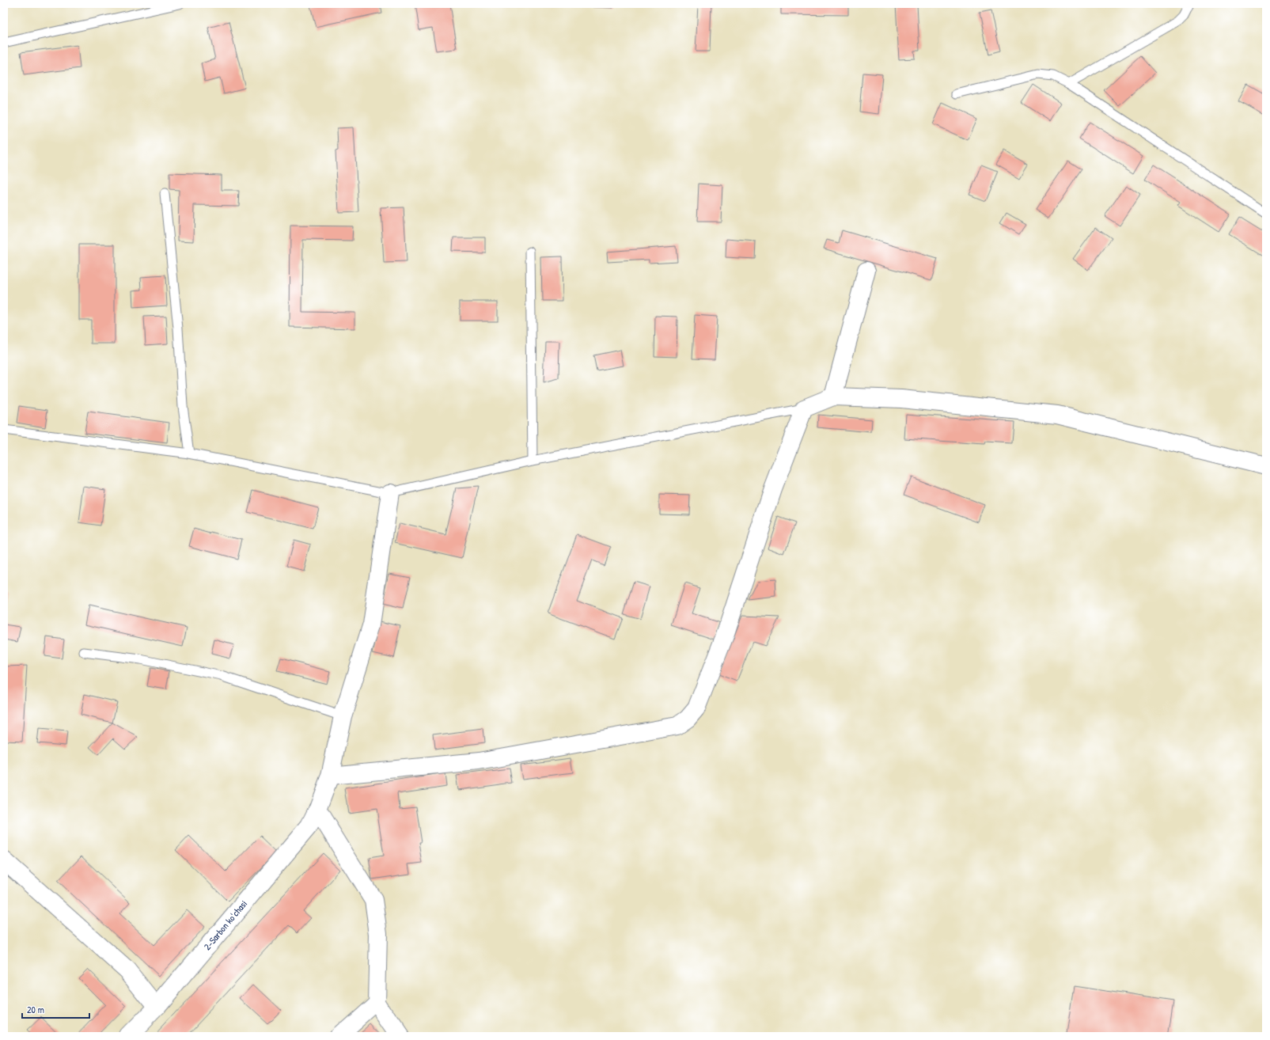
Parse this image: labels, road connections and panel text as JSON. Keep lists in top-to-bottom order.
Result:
{
  "streets": {
    "street": ["2-Sarbon koʻchasi"]
  },
  "scale_bar": "20 m"
}
